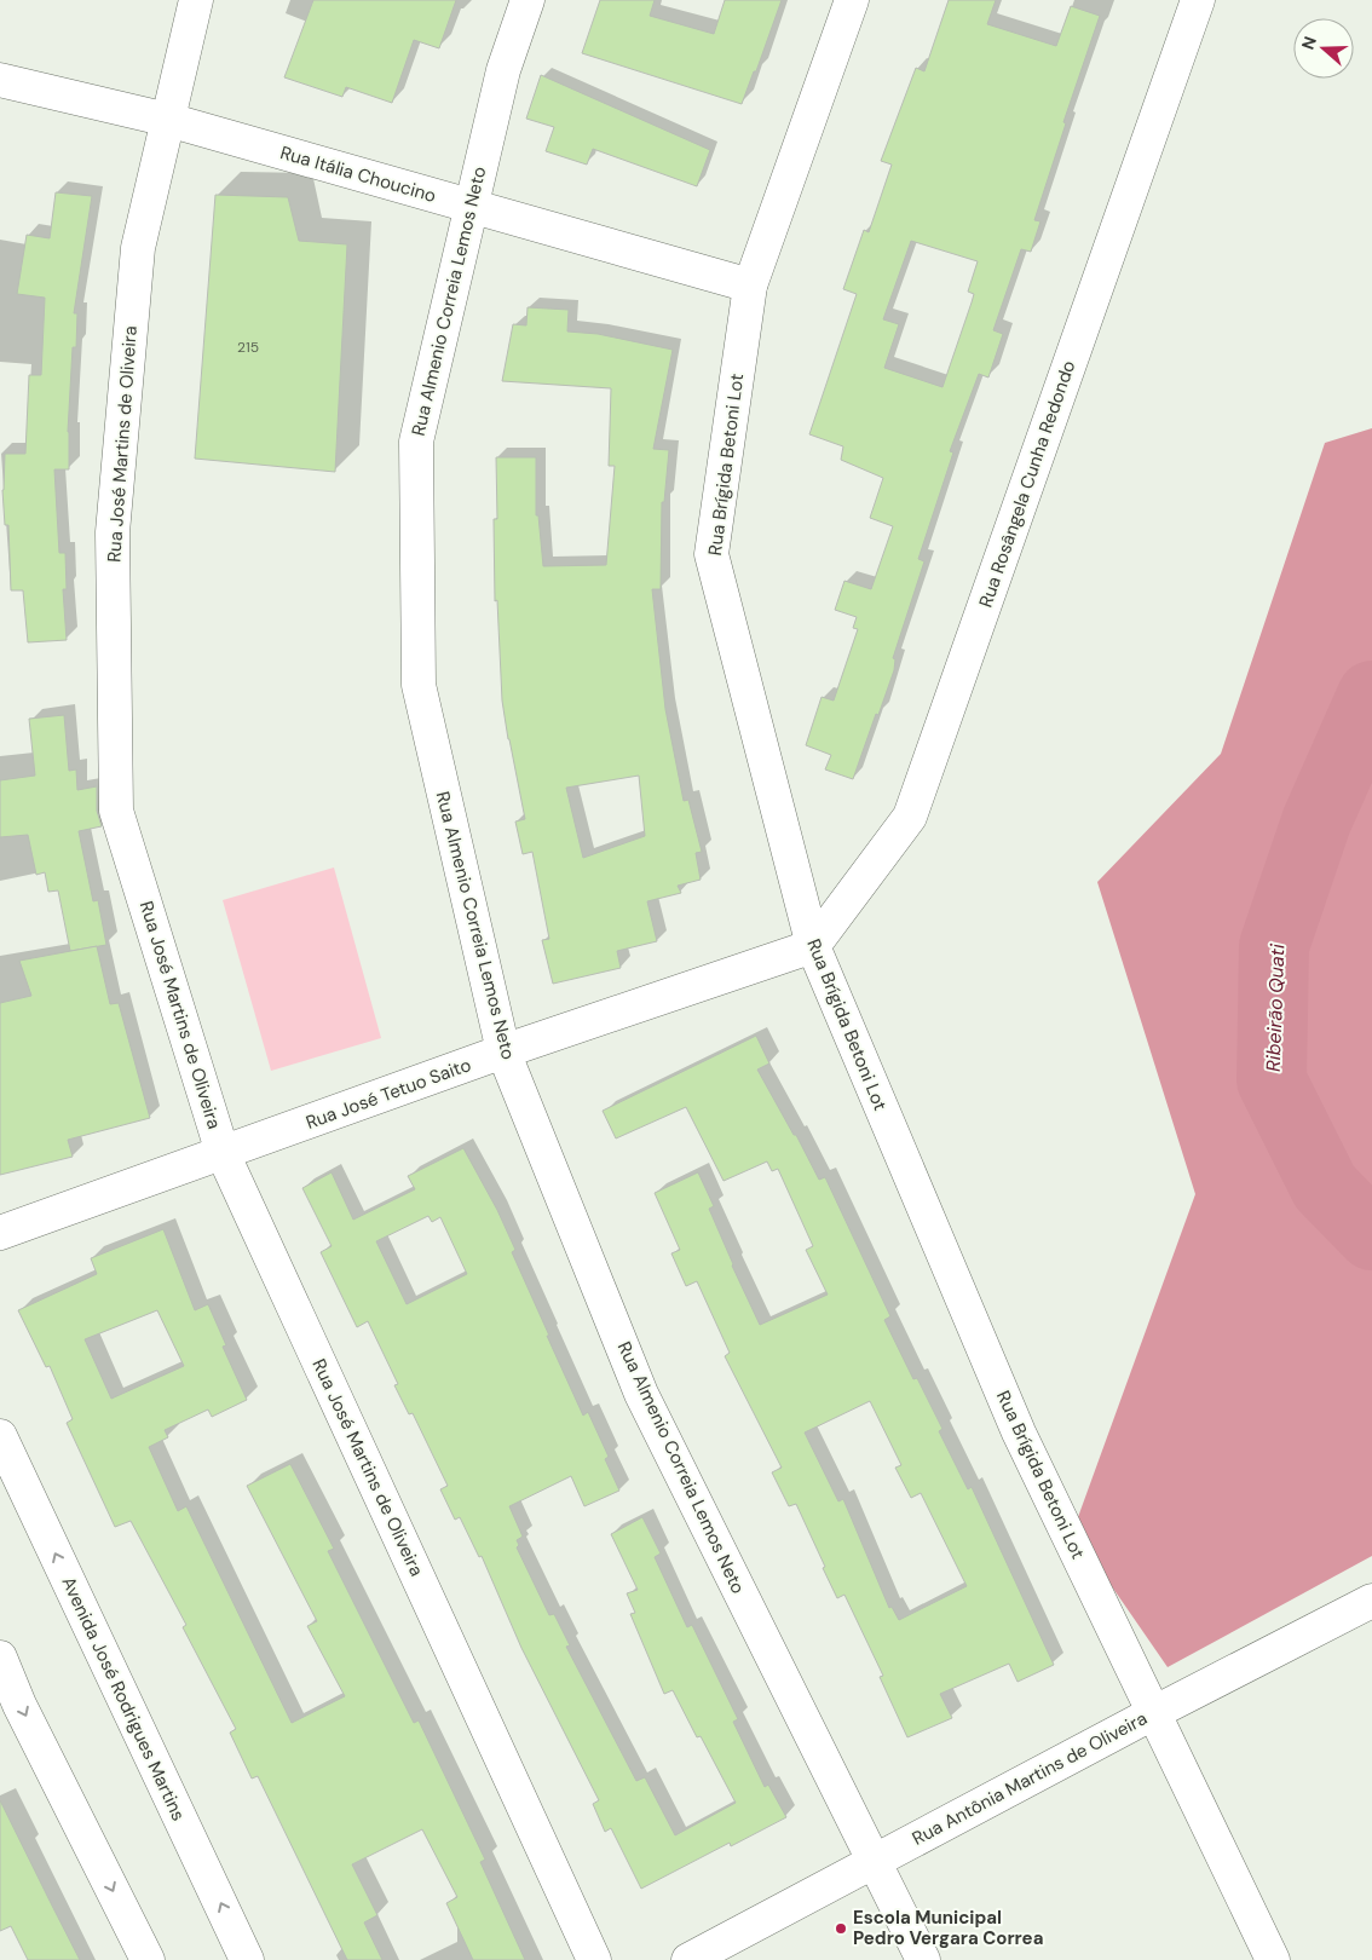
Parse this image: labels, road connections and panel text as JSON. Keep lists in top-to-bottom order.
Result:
{
  "streets": {
    "street": [
      "Rua Itália Choucino",
      "Rua Almenio Correia Lemos Neto",
      "Rua José Martins de Oliveira",
      "Rua Brígida Betoni Lot",
      "Rua Rosângela Cunha Redondo",
      "Rua José Tetuo Saito",
      "Avenida José Rodrigues Martins",
      "Rua Antônia Martins de Oliveira"
    ]
  },
  "crossings": [
    ["Rua Itália Choucino", "Rua Almenio Correia Lemos Neto"],
    ["Rua Itália Choucino", "Rua José Martins de Oliveira"],
    ["Rua Itália Choucino", "Rua Brígida Betoni Lot"],
    ["Rua Almenio Correia Lemos Neto", "Rua José Tetuo Saito"],
    ["Rua Almenio Correia Lemos Neto", "Rua Antônia Martins de Oliveira"],
    ["Rua José Martins de Oliveira", "Rua José Tetuo Saito"],
    ["Rua Brígida Betoni Lot", "Rua Rosângela Cunha Redondo"],
    ["Rua Brígida Betoni Lot", "Rua José Tetuo Saito"],
    ["Rua Brígida Betoni Lot", "Rua Antônia Martins de Oliveira"],
    ["Rua Rosângela Cunha Redondo", "Rua José Tetuo Saito"]
  ],
  "water": ["Ribeirão Quati"],
  "places": ["Escola Municipal Pedro Vergara Correa"],
  "house_numbers": ["215"],
  "north": "left"
}
